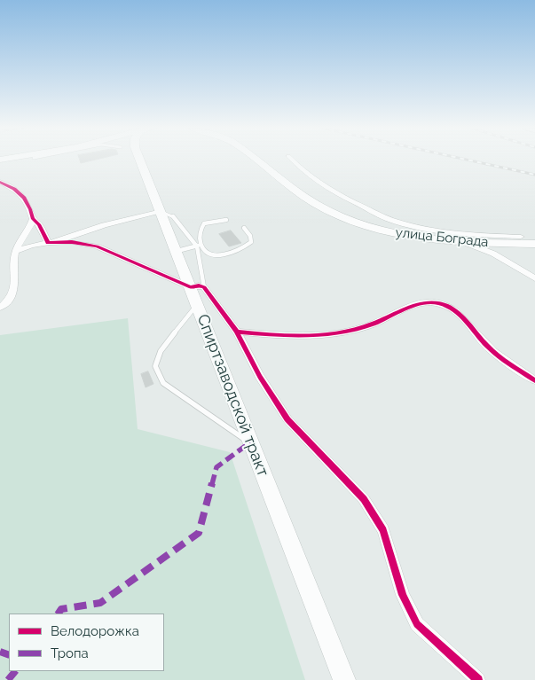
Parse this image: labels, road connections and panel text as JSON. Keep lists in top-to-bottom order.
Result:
{
  "streets": {
    "main road": ["улица Бограда", "Спиртзаводской тракт"]
  },
  "legend": ["Велодорожка", "Тропа"]
}
